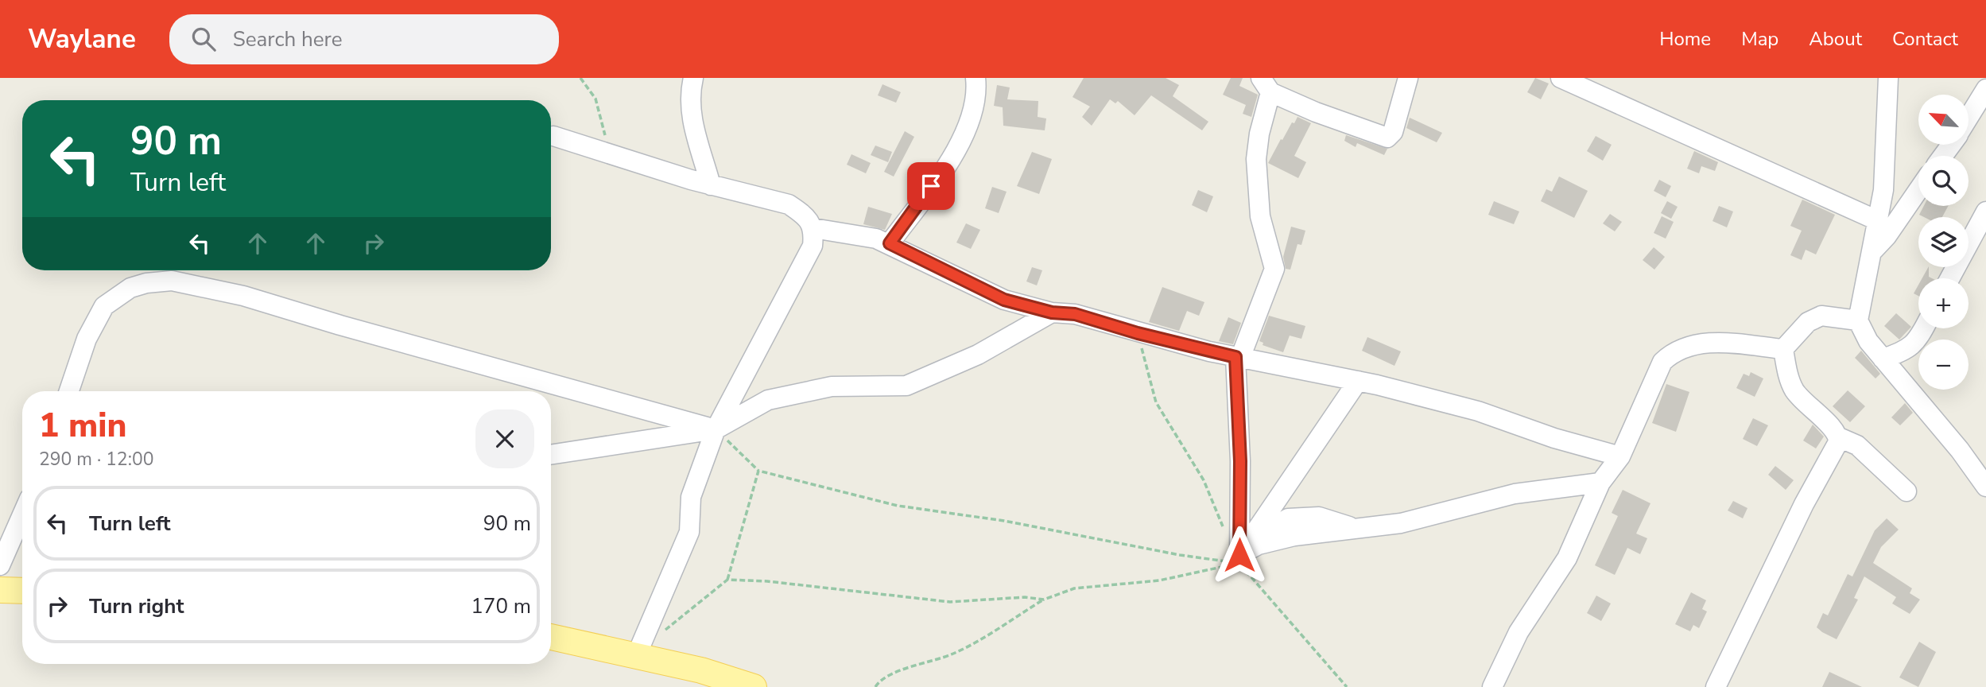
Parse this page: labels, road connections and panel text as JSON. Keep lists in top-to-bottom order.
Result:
{
  "north": "top left",
  "page": {
    "header": "Waylane",
    "search": "Search here",
    "nav": [
      "Home",
      "Map",
      "About",
      "Contact"
    ],
    "map_buttons": ["+", "−"],
    "turn": ["90 m", "Turn left"],
    "heading": ["1 min", "290 m · 12:00"],
    "list": [
      {
        "name": "Turn left",
        "value": "90 m"
      },
      {
        "name": "Turn right",
        "value": "170 m"
      }
    ]
  }
}
